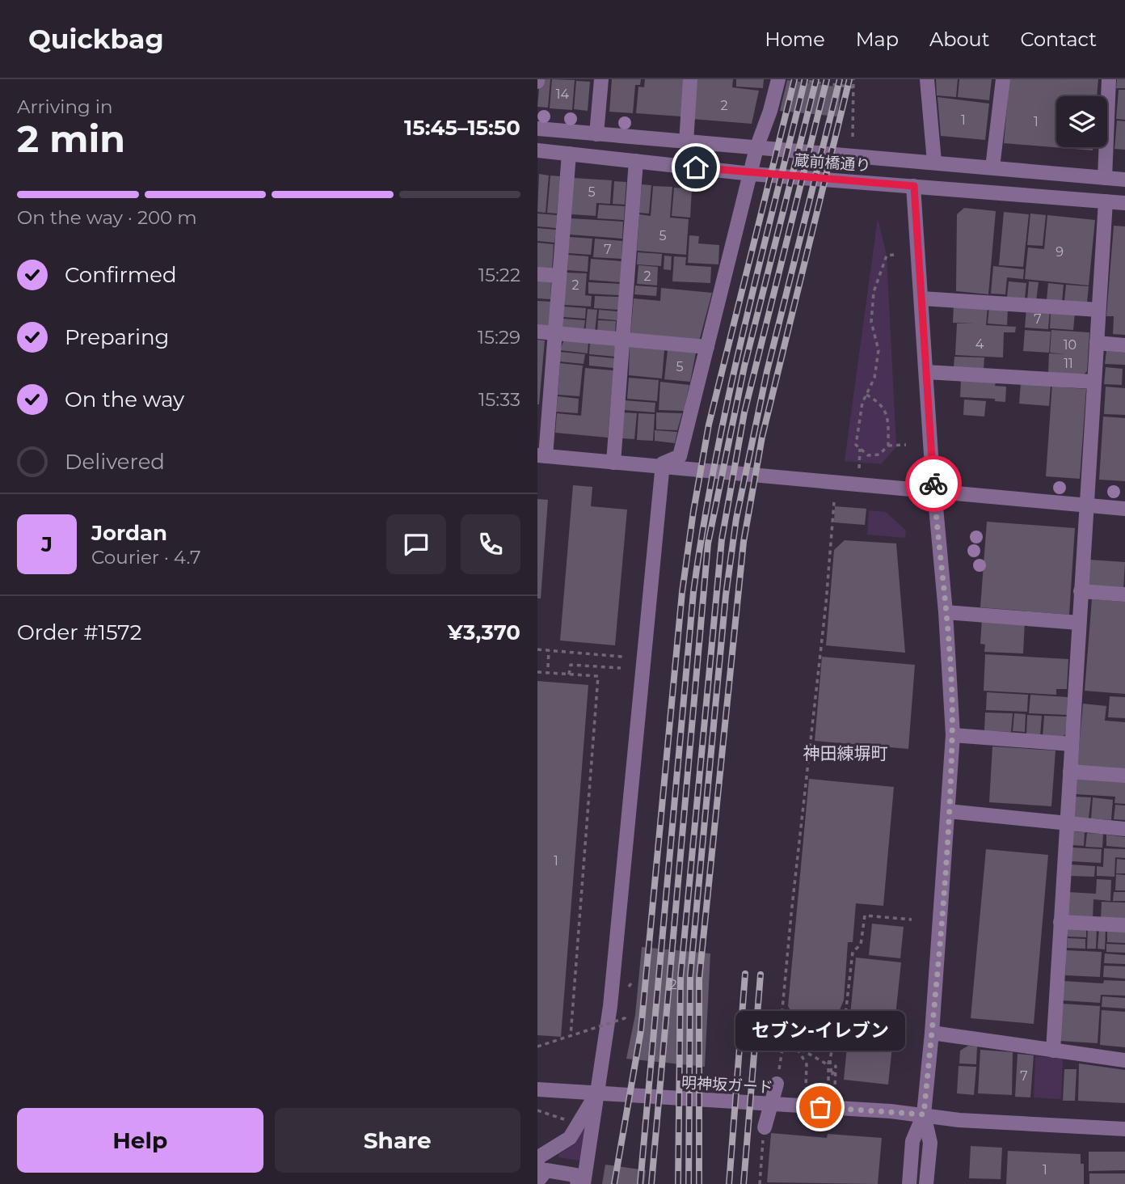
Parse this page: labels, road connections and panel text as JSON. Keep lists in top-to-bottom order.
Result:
{
  "streets": {
    "street": ["蔵前橋通り", "明神坂ガード"]
  },
  "districts": ["神田練塀町"],
  "places": ["セブン-イレブン"],
  "house_numbers": [
    "14",
    "2",
    "1",
    "1",
    "5",
    "5",
    "7",
    "9",
    "2",
    "2",
    "7",
    "4",
    "10",
    "11",
    "5",
    "1",
    "2",
    "7",
    "1"
  ],
  "page": {
    "header": "Quickbag",
    "nav": [
      "Home",
      "Map",
      "About",
      "Contact"
    ],
    "heading": ["2 min", "Arriving in", "15:45–15:50"],
    "panel": [
      "Jordan",
      "Courier · 4.7",
      "Order #1572",
      "¥3,370"
    ],
    "bar": "On the way · 200 m",
    "list": [
      ["Confirmed", "15:22"],
      ["Preparing", "15:29"],
      ["On the way", "15:33"],
      "Delivered"
    ],
    "round": "J",
    "bubble": "セブン-イレブン",
    "buttons": ["Help", "Share"]
  }
}
